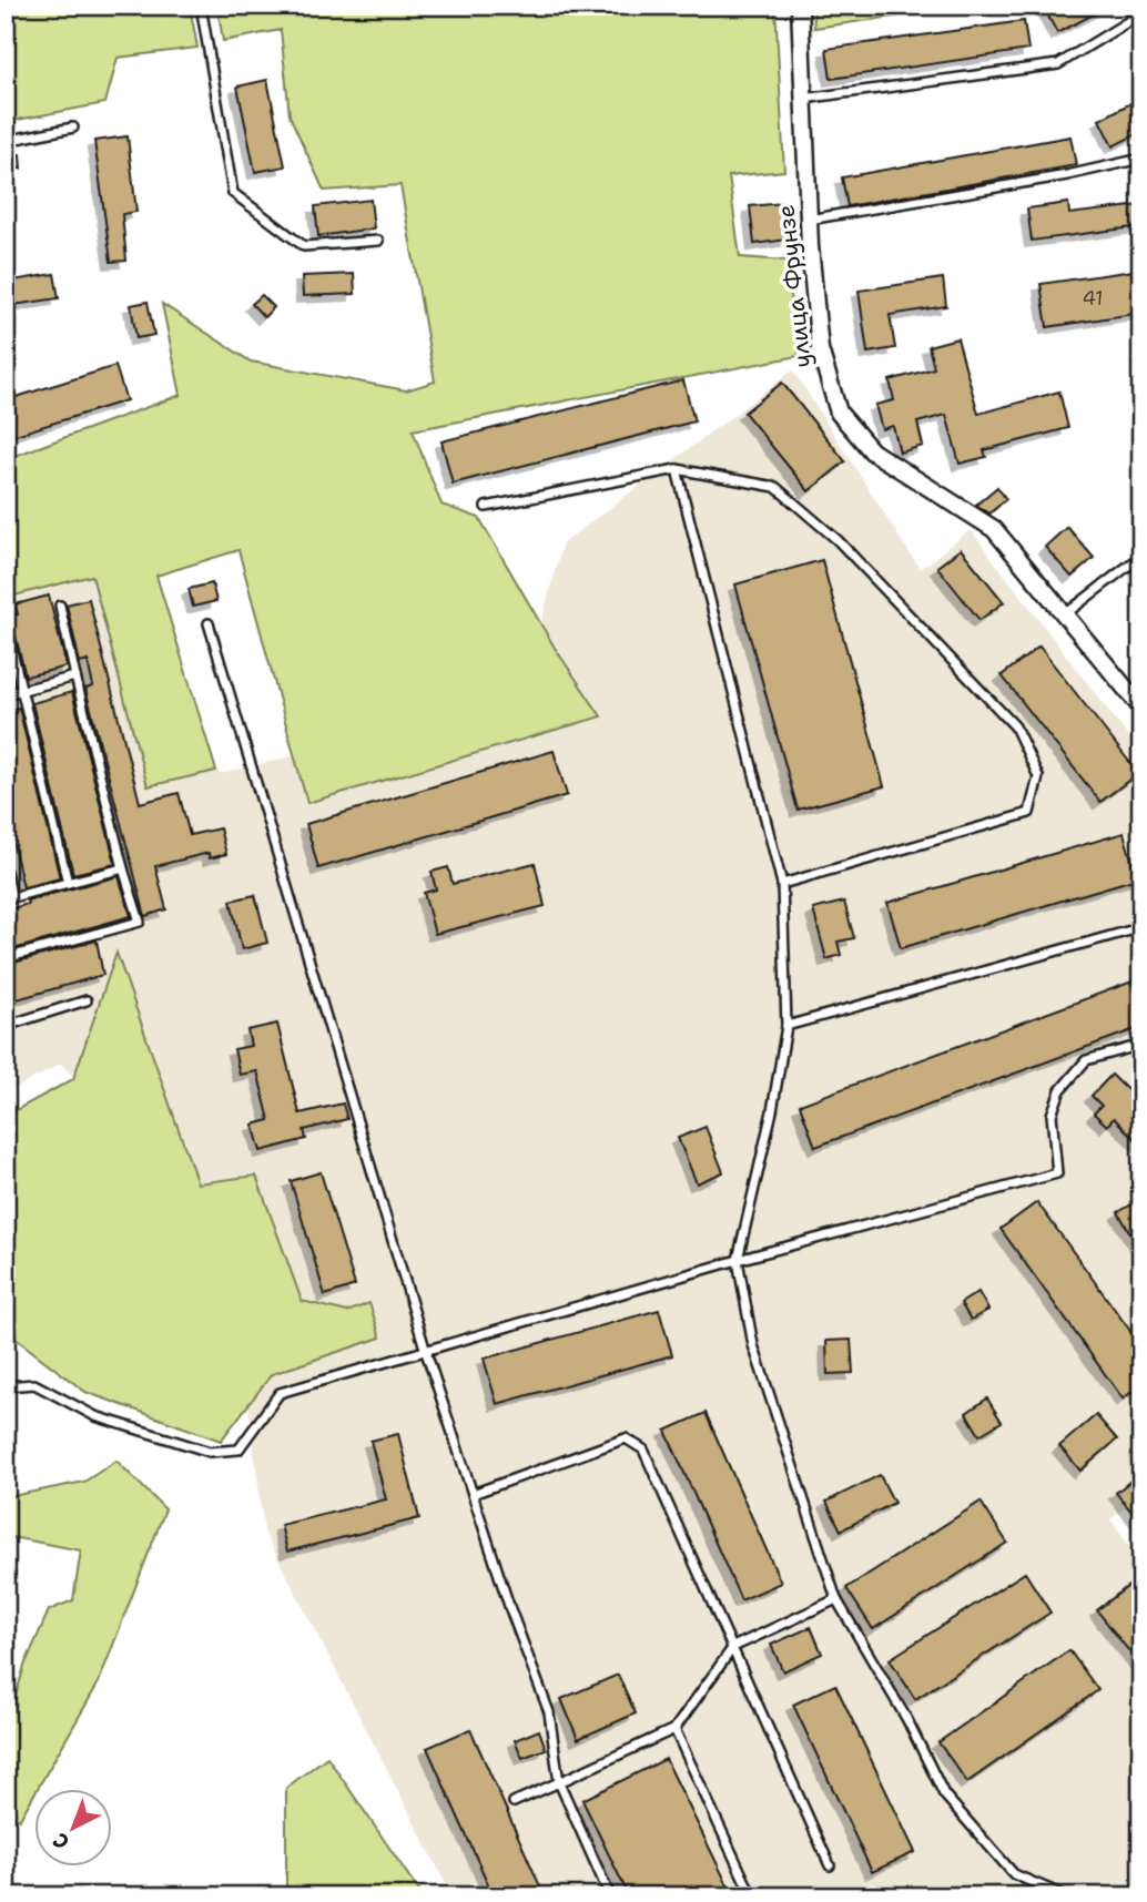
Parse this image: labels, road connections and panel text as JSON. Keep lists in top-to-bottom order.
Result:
{
  "streets": {
    "street": ["улица Фрунзе"]
  },
  "house_numbers": ["41"],
  "north": "bottom left"
}
